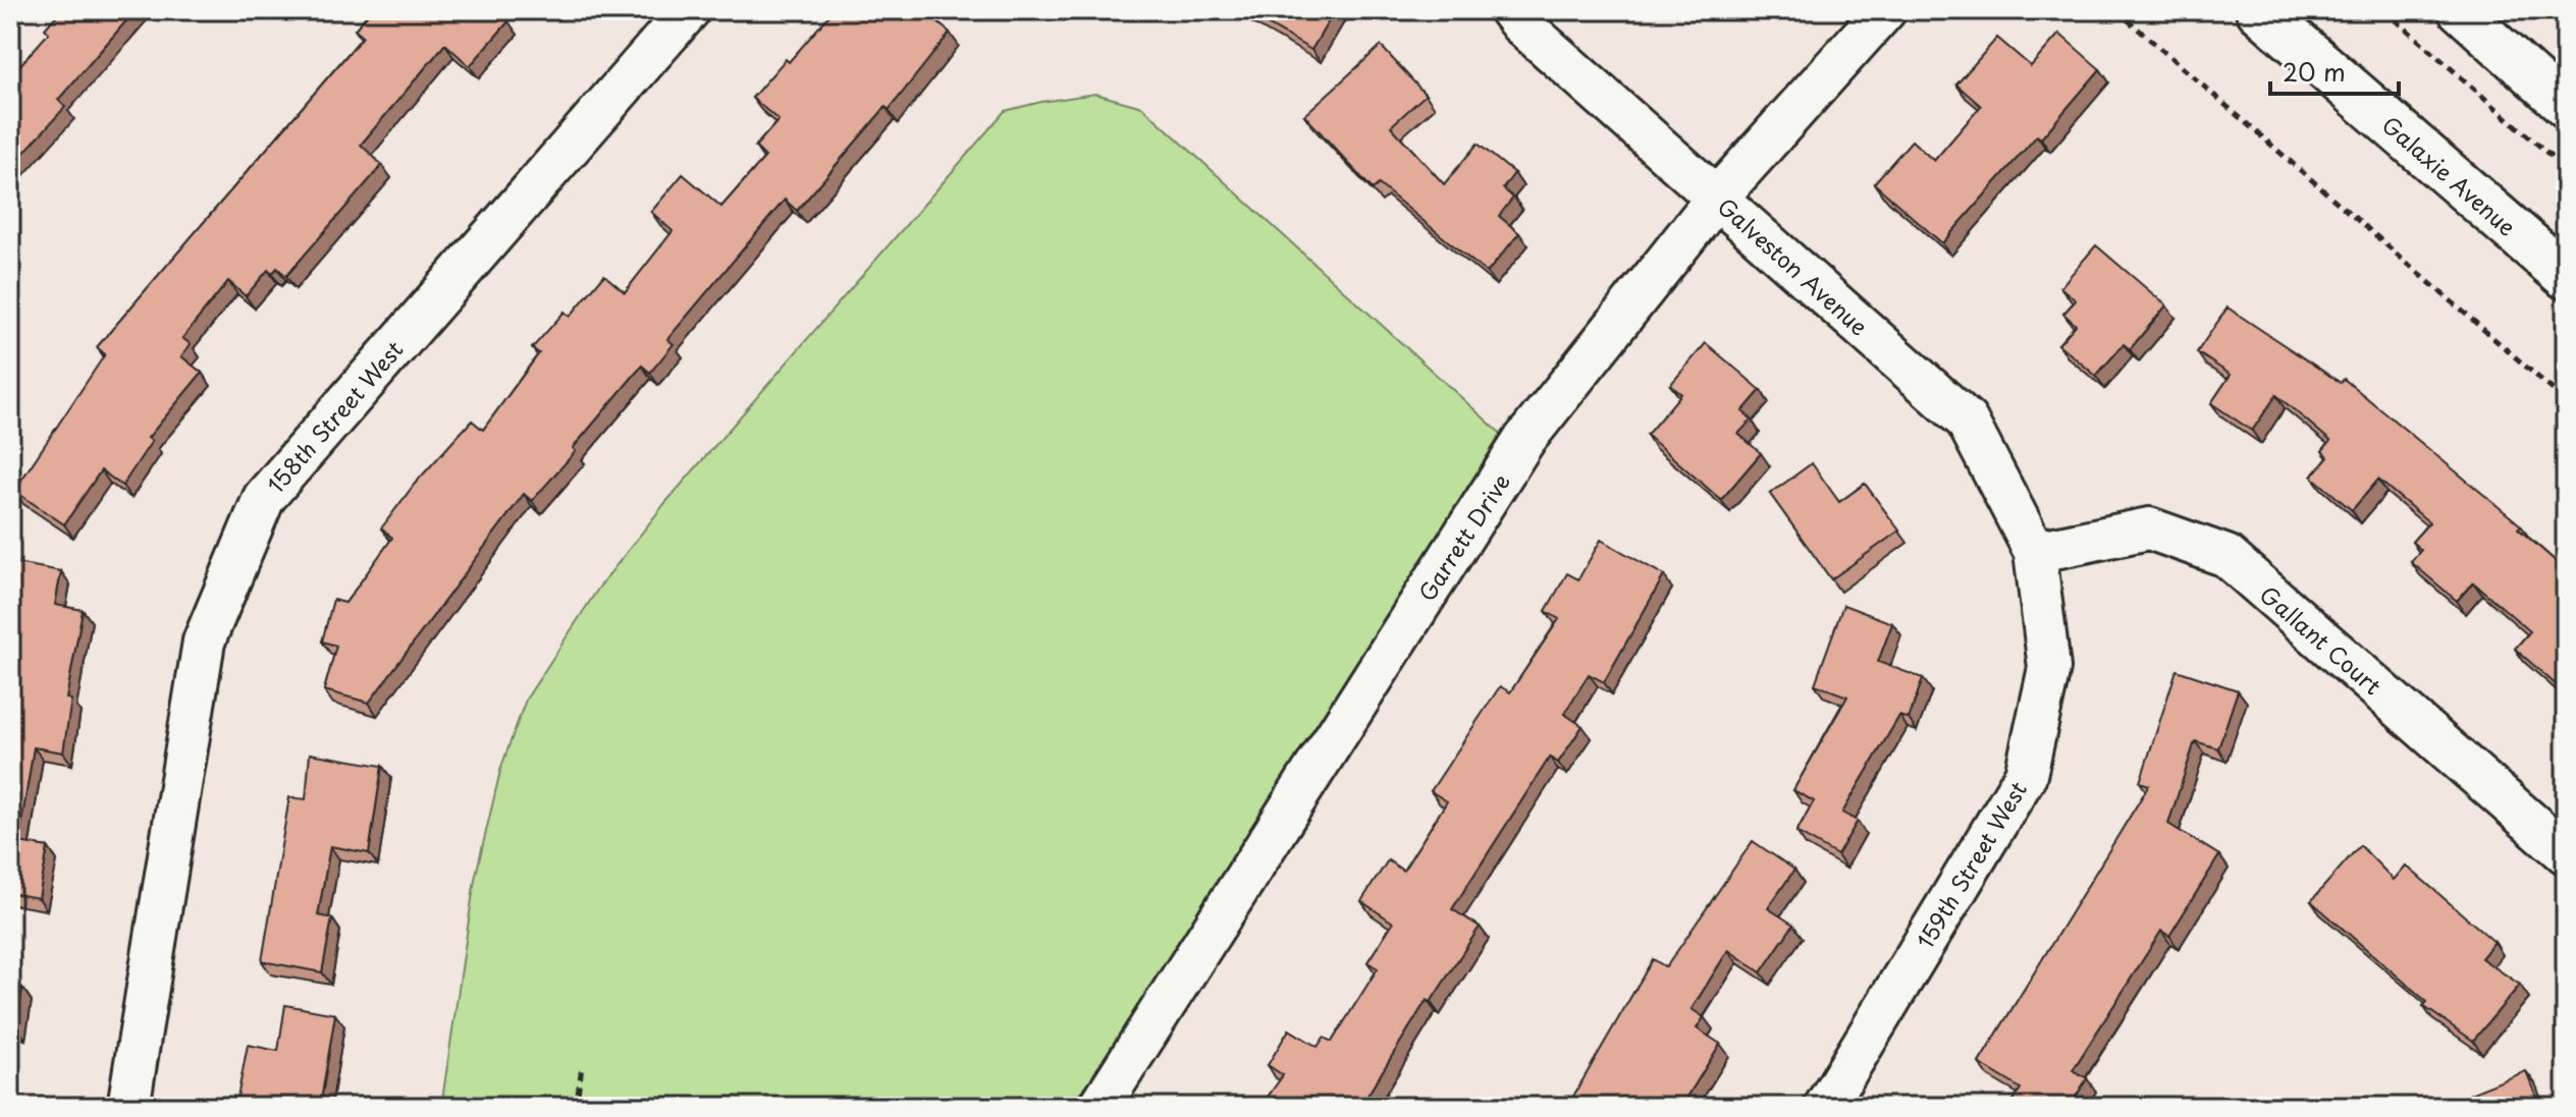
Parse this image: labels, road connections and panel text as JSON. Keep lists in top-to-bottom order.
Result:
{
  "streets": {
    "street": [
      "Galaxie Avenue",
      "Galveston Avenue",
      "158th Street West",
      "Garrett Drive",
      "Gallant Court",
      "159th Street West"
    ]
  },
  "crossings": [
    ["Galveston Avenue", "Garrett Drive"],
    ["Galveston Avenue", "Gallant Court"],
    ["Galveston Avenue", "159th Street West"],
    ["Gallant Court", "159th Street West"]
  ],
  "scale_bar": "20 m"
}
